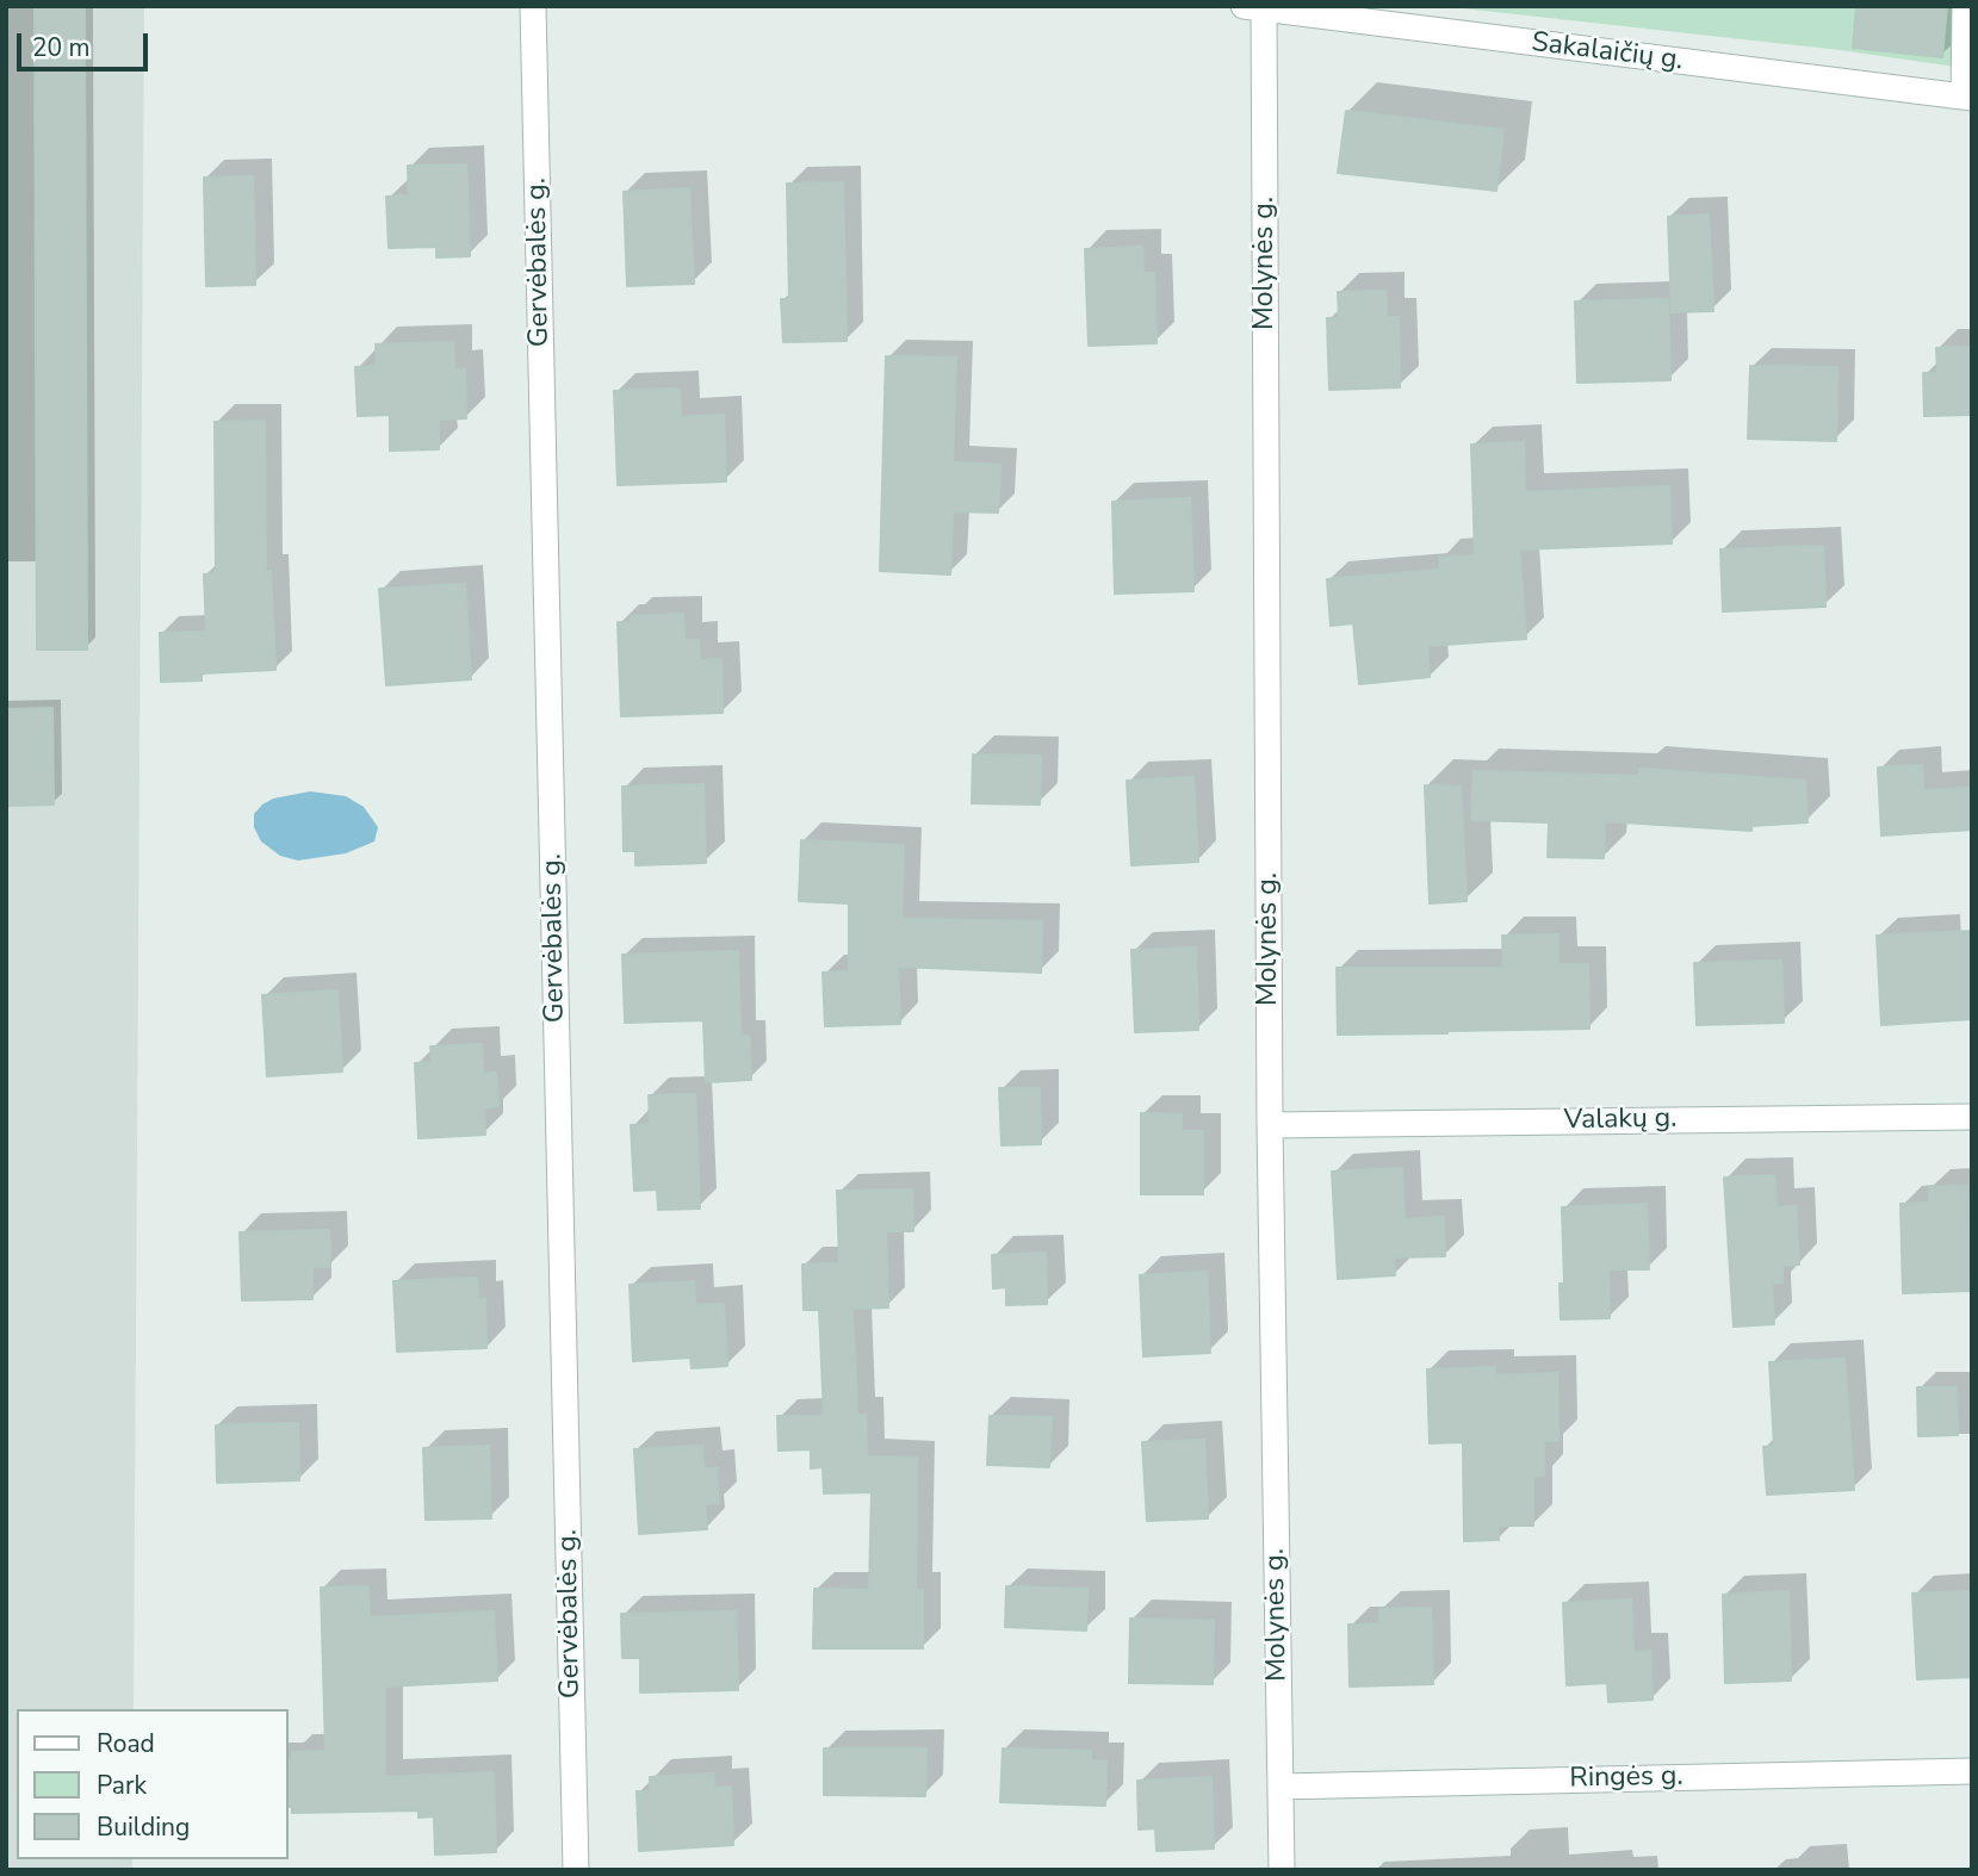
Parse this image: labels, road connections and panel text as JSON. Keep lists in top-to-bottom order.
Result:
{
  "streets": {
    "street": [
      "Sakalaičių g.",
      "Gervėbalės g.",
      "Molynės g.",
      "Valakų g.",
      "Ringės g."
    ]
  },
  "crossings": [
    ["Sakalaičių g.", "Molynės g."],
    ["Molynės g.", "Valakų g."],
    ["Molynės g.", "Ringės g."]
  ],
  "legend": ["Road", "Park", "Building"],
  "scale_bar": "20 m"
}
